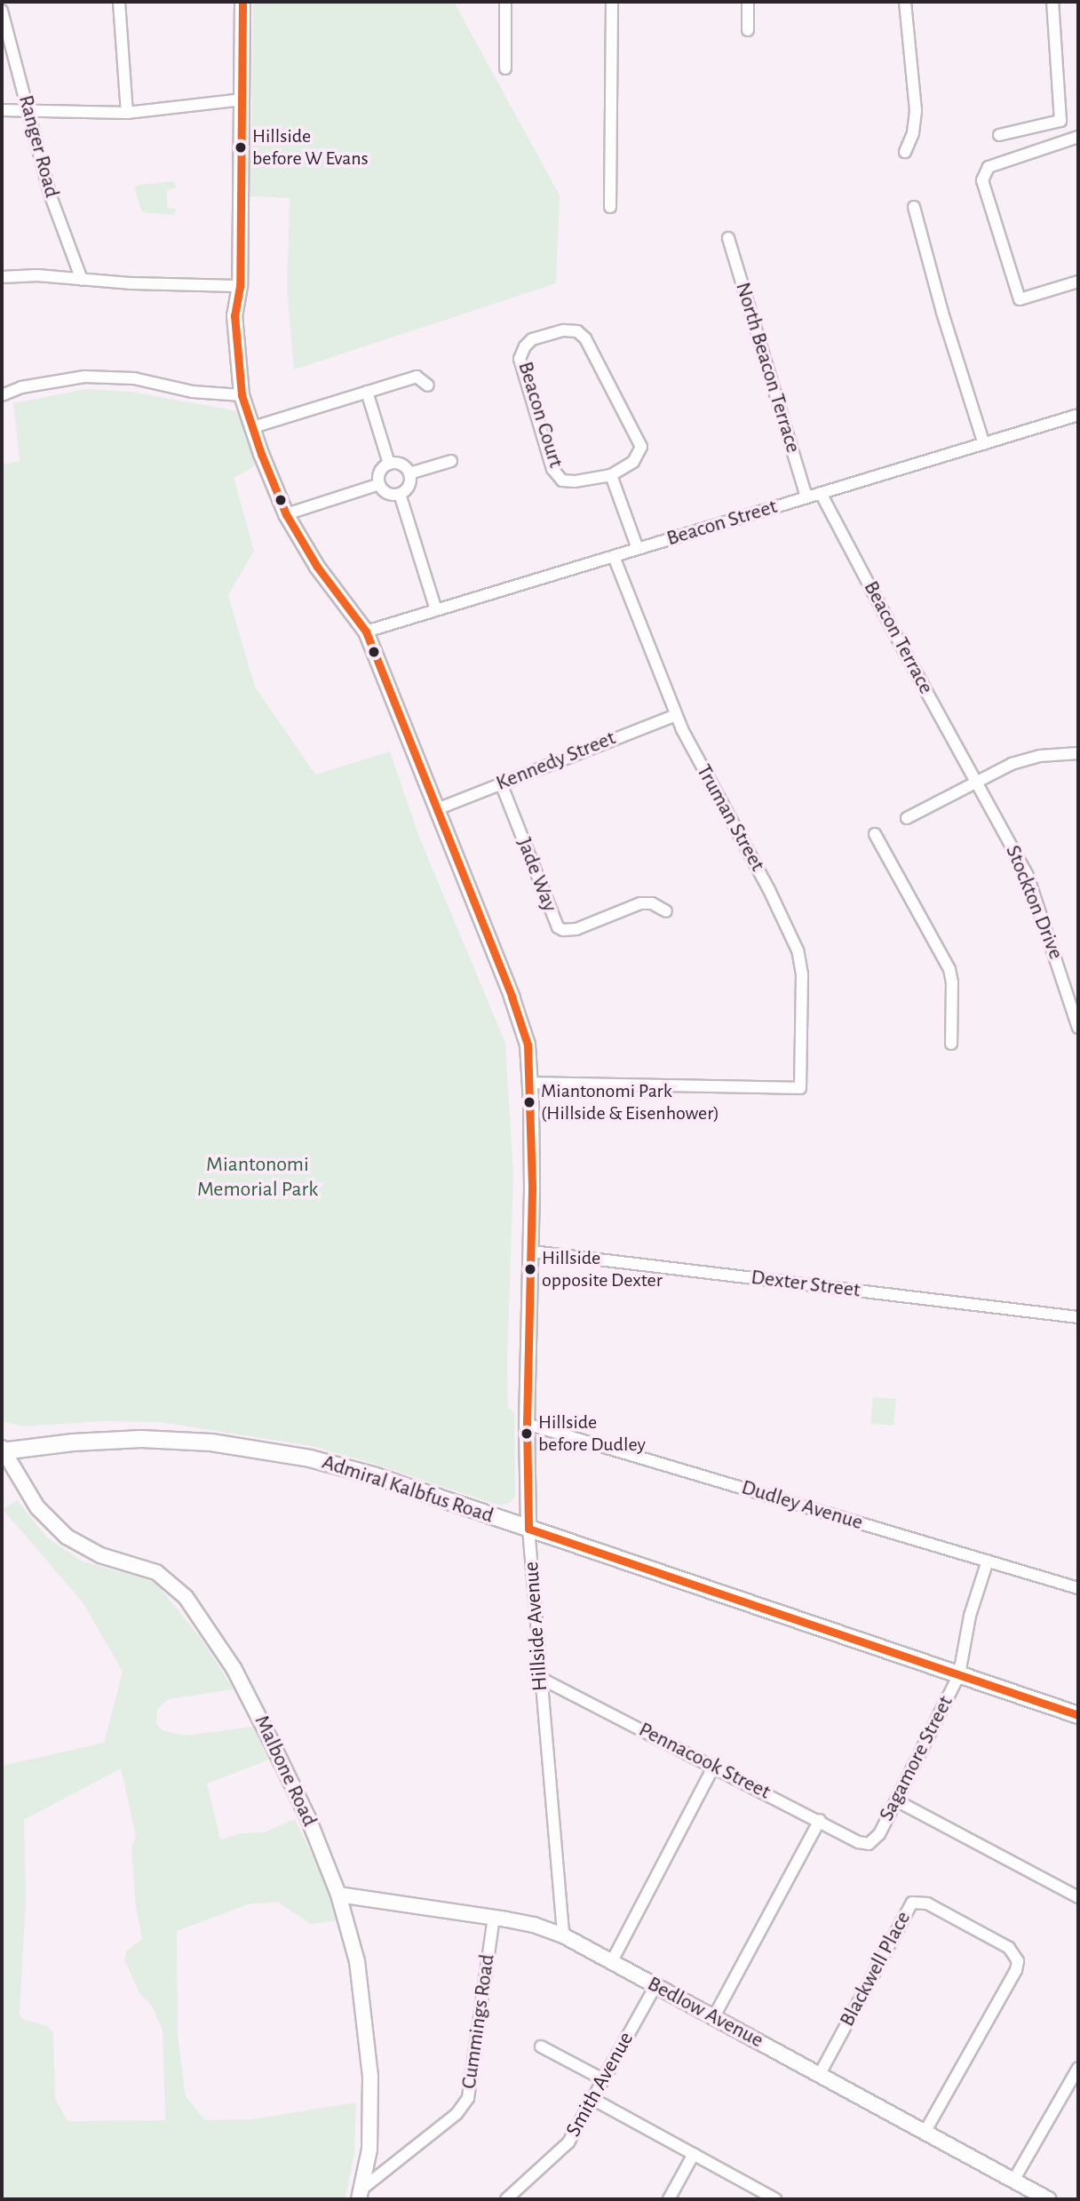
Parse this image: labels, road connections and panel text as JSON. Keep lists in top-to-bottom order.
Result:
{
  "streets": {
    "main road": ["Admiral Kalbfus Road"],
    "street": [
      "Ranger Road",
      "North Beacon Terrace",
      "Beacon Court",
      "Beacon Street",
      "Beacon Terrace",
      "Kennedy Street",
      "Truman Street",
      "Jade Way",
      "Stockton Drive",
      "Dexter Street",
      "Dudley Avenue",
      "Hillside Avenue",
      "Sagamore Street",
      "Pennacook Street",
      "Malbone Road",
      "Blackwell Place",
      "Bedlow Avenue",
      "Cummings Road",
      "Smith Avenue"
    ]
  },
  "crossings": [
    ["North Beacon Terrace", "Beacon Street"],
    ["Beacon Street", "Beacon Terrace"],
    ["Beacon Street", "Truman Street"],
    ["Beacon Street", "Hillside Avenue"],
    ["Beacon Terrace", "Stockton Drive"],
    ["Kennedy Street", "Truman Street"],
    ["Kennedy Street", "Jade Way"],
    ["Kennedy Street", "Hillside Avenue"],
    ["Truman Street", "Hillside Avenue"],
    ["Dexter Street", "Hillside Avenue"],
    ["Admiral Kalbfus Road", "Hillside Avenue"],
    ["Admiral Kalbfus Road", "Sagamore Street"],
    ["Admiral Kalbfus Road", "Malbone Road"],
    ["Dudley Avenue", "Hillside Avenue"],
    ["Dudley Avenue", "Sagamore Street"],
    ["Hillside Avenue", "Pennacook Street"],
    ["Hillside Avenue", "Bedlow Avenue"],
    ["Sagamore Street", "Pennacook Street"],
    ["Malbone Road", "Bedlow Avenue"],
    ["Malbone Road", "Cummings Road"],
    ["Blackwell Place", "Bedlow Avenue"],
    ["Bedlow Avenue", "Cummings Road"],
    ["Bedlow Avenue", "Smith Avenue"]
  ],
  "parks": ["Miantonomi Memorial Park"],
  "places": [
    "Hillside before W Evans",
    "Miantonomi Park (Hillside & Eisenhower)",
    "Hillside opposite Dexter",
    "Hillside before Dudley"
  ]
}
